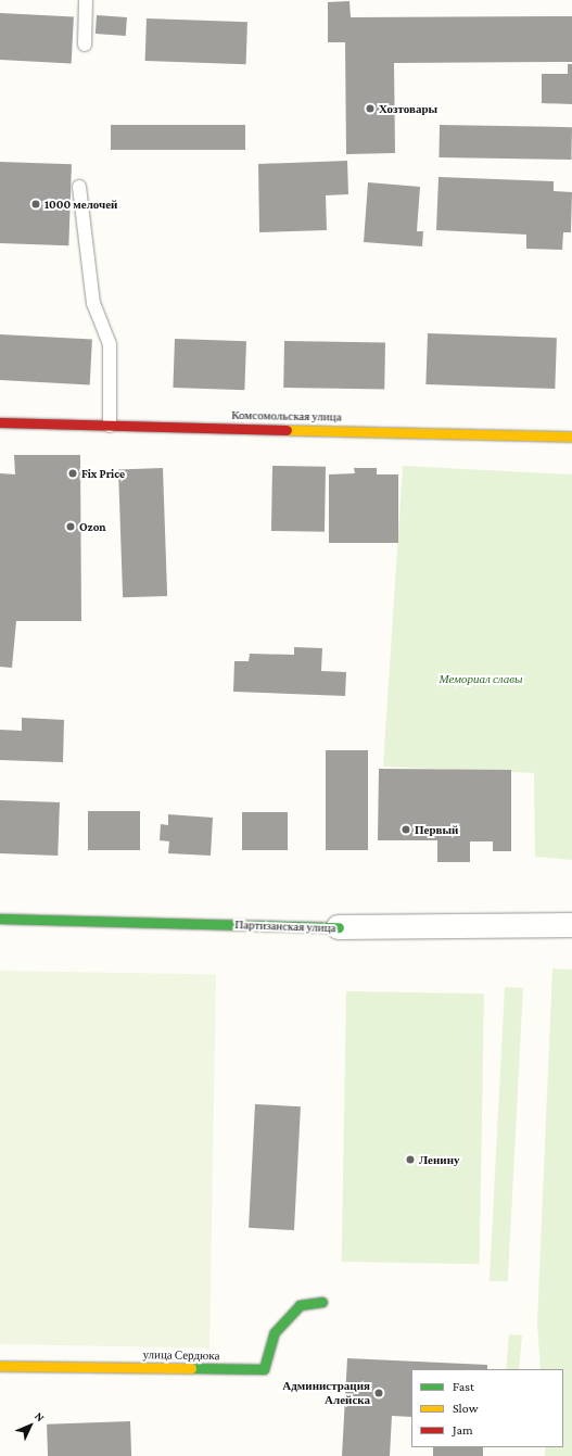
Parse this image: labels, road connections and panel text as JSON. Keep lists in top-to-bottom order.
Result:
{
  "streets": {
    "street": ["Комсомольская улица", "Партизанская улица", "улица Сердюка"]
  },
  "parks": ["Мемориал славы"],
  "places": [
    "Хозтовары",
    "1000 мелочей",
    "Fix Price",
    "Ozon",
    "Первый",
    "Ленину",
    "Администрация Алейска"
  ],
  "legend": ["Fast", "Slow", "Jam"],
  "north": "top right"
}
